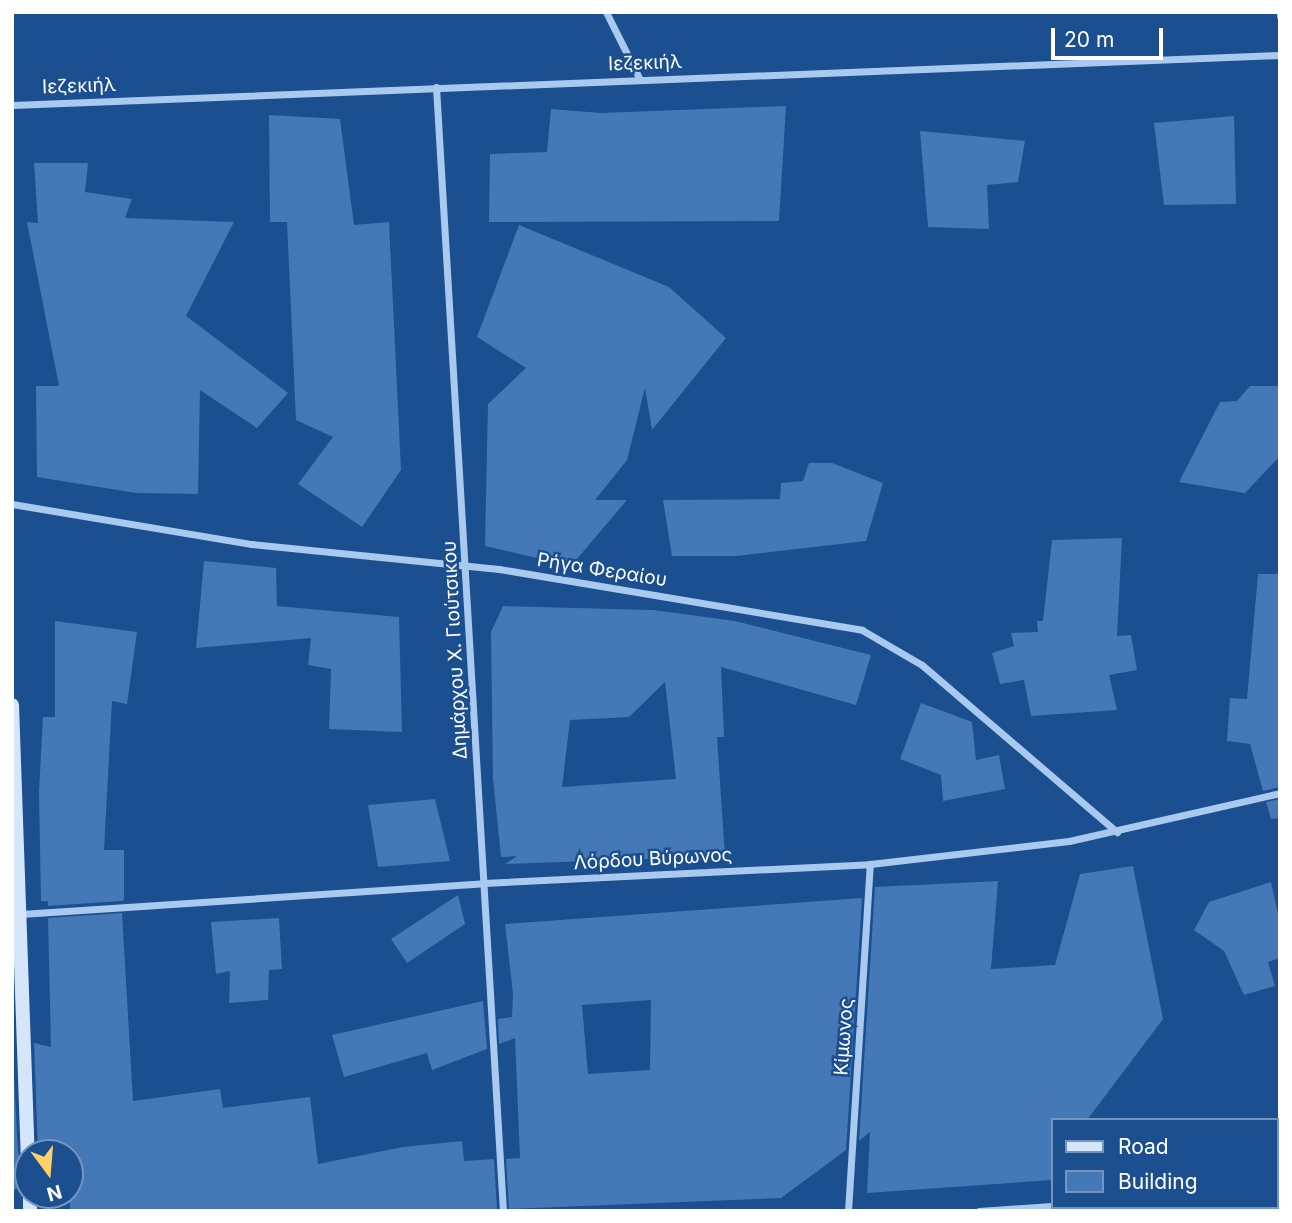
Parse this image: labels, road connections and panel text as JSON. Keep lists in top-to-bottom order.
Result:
{
  "streets": {
    "street": [
      "Ιεζεκιήλ",
      "Ρήγα Φεραίου",
      "Δημάρχου Χ. Γιούτσικου",
      "Λόρδου Βύρωνος",
      "Κίμωνος"
    ]
  },
  "crossings": [
    ["Ιεζεκιήλ", "Δημάρχου Χ. Γιούτσικου"],
    ["Ρήγα Φεραίου", "Δημάρχου Χ. Γιούτσικου"],
    ["Ρήγα Φεραίου", "Λόρδου Βύρωνος"],
    ["Δημάρχου Χ. Γιούτσικου", "Λόρδου Βύρωνος"],
    ["Λόρδου Βύρωνος", "Κίμωνος"]
  ],
  "legend": ["Road", "Building"],
  "scale_bar": "20 m",
  "north": "bottom"
}
